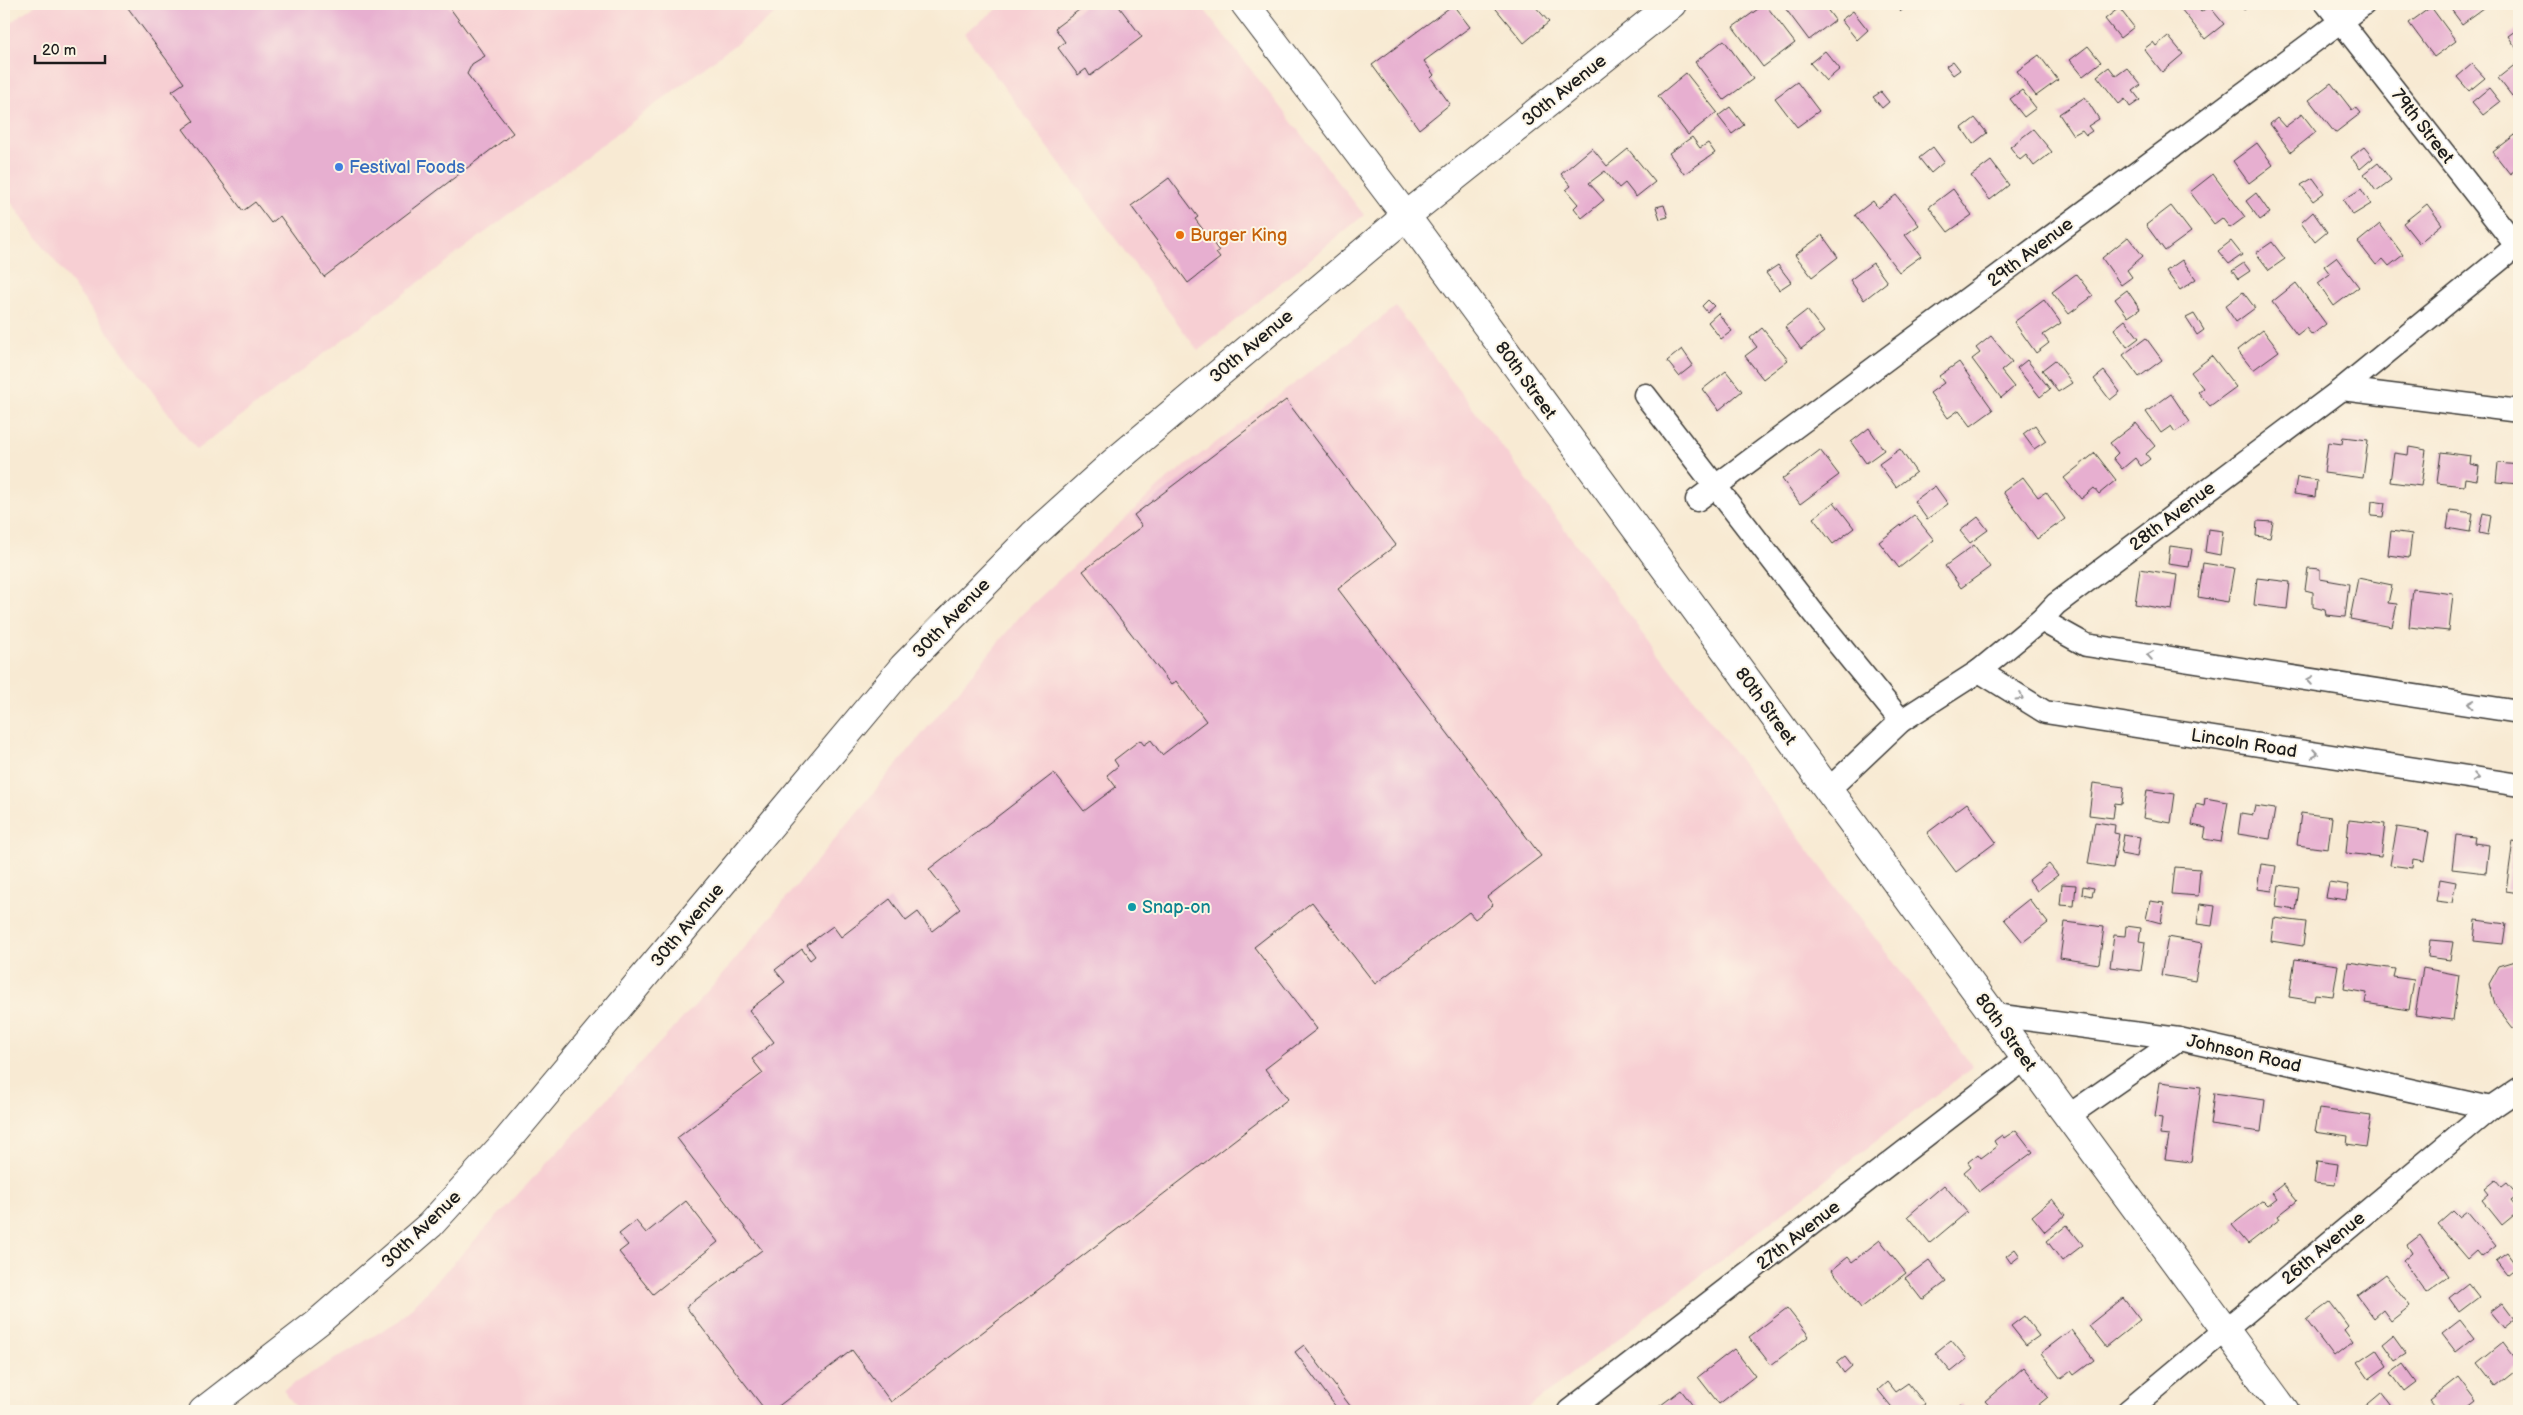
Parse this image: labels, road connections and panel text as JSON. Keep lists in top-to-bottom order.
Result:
{
  "streets": {
    "street": [
      "30th Avenue",
      "79th Street",
      "29th Avenue",
      "80th Street",
      "28th Avenue",
      "Lincoln Road",
      "Johnson Road",
      "27th Avenue",
      "26th Avenue"
    ]
  },
  "crossings": [
    ["30th Avenue", "80th Street"],
    ["79th Street", "29th Avenue"],
    ["79th Street", "28th Avenue"],
    ["80th Street", "28th Avenue"],
    ["80th Street", "Johnson Road"],
    ["80th Street", "27th Avenue"],
    ["80th Street", "26th Avenue"],
    ["28th Avenue", "Lincoln Road"],
    ["Johnson Road", "26th Avenue"]
  ],
  "places": ["Festival Foods", "Burger King", "Snap-on"],
  "scale_bar": "20 m"
}
